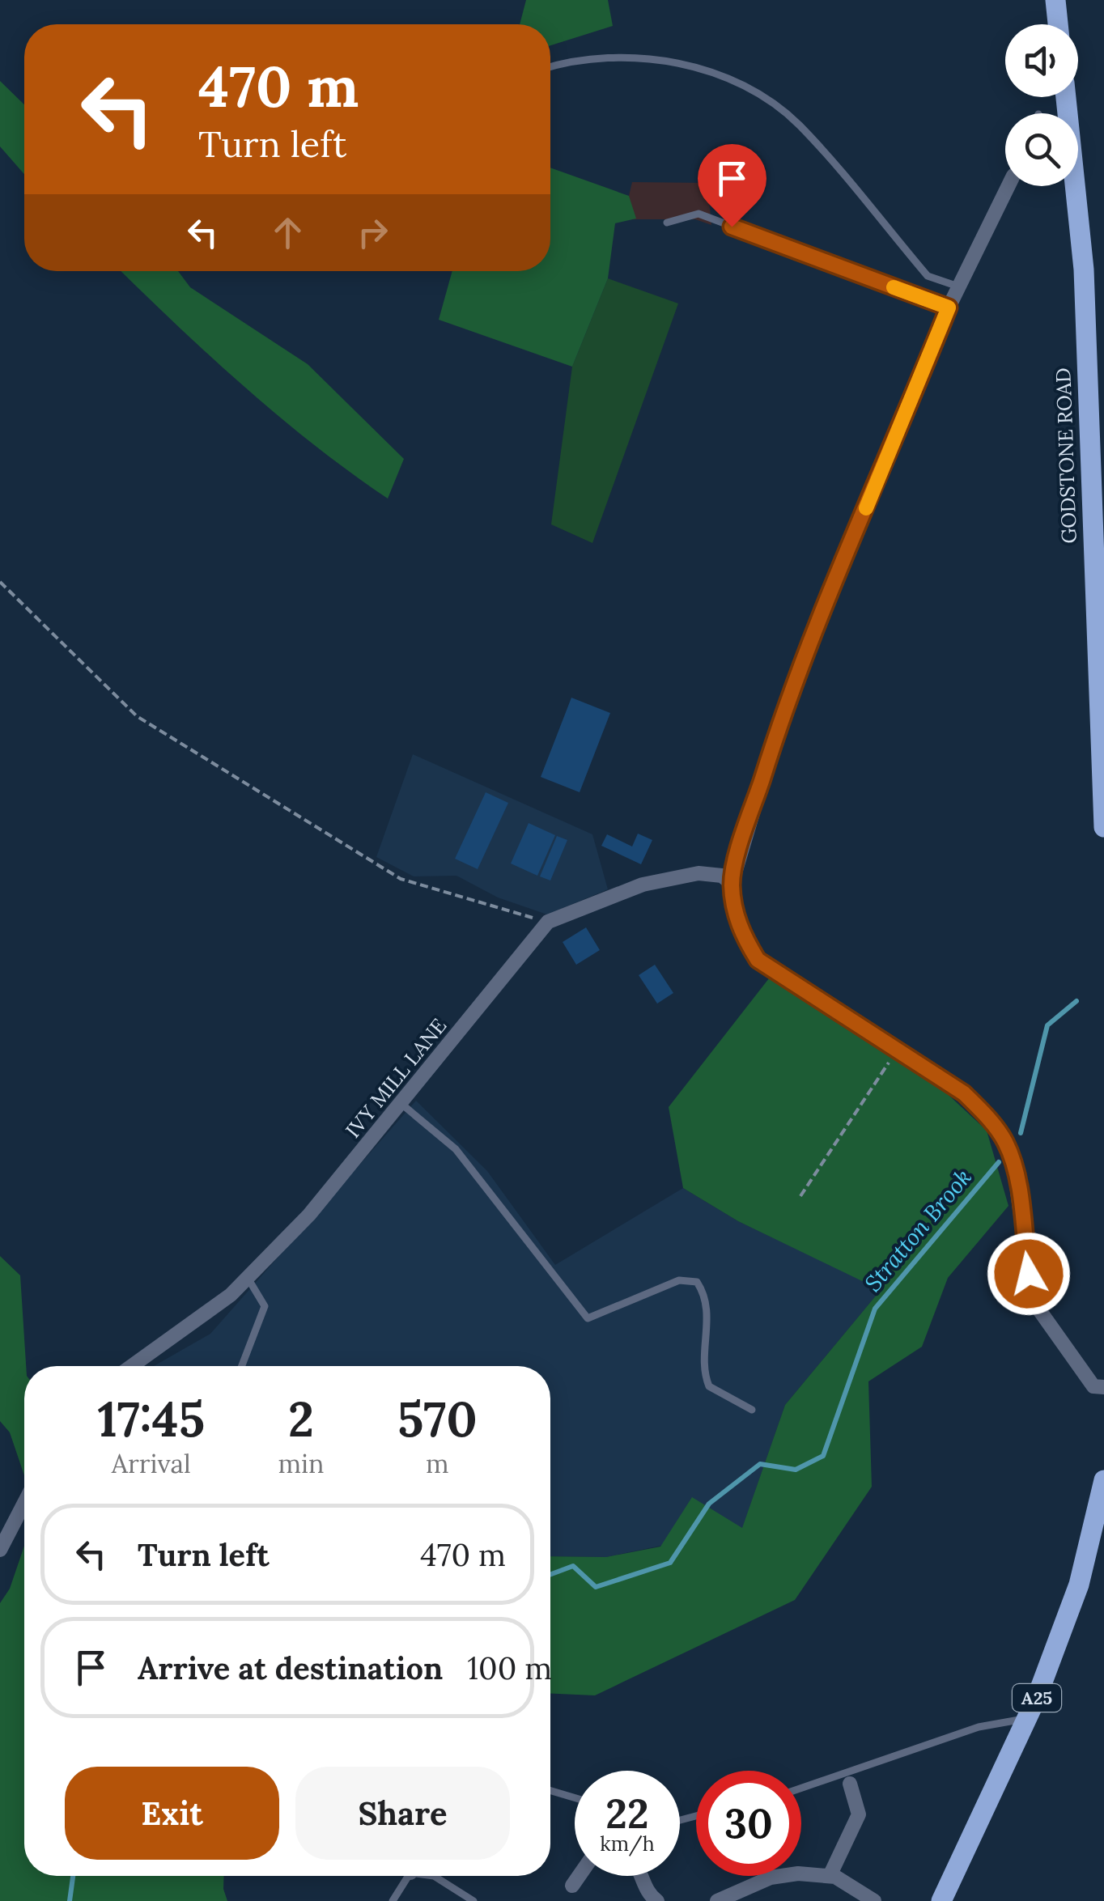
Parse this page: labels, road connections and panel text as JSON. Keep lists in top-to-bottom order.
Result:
{
  "streets": {
    "main road": ["GODSTONE ROAD", "A25"],
    "street": ["IVY MILL LANE"]
  },
  "water": ["Stratton Brook"],
  "page": {
    "turn": ["470 m", "Turn left"],
    "eta": [
      "17:45",
      "Arrival",
      "2",
      "min",
      "570",
      "m"
    ],
    "list": [
      {
        "name": "Turn left",
        "value": "470 m"
      },
      {
        "name": "Arrive at destination",
        "value": "100 m"
      }
    ],
    "buttons": ["Exit", "Share"],
    "speed": "22 km/h",
    "limit": "30"
  }
}
